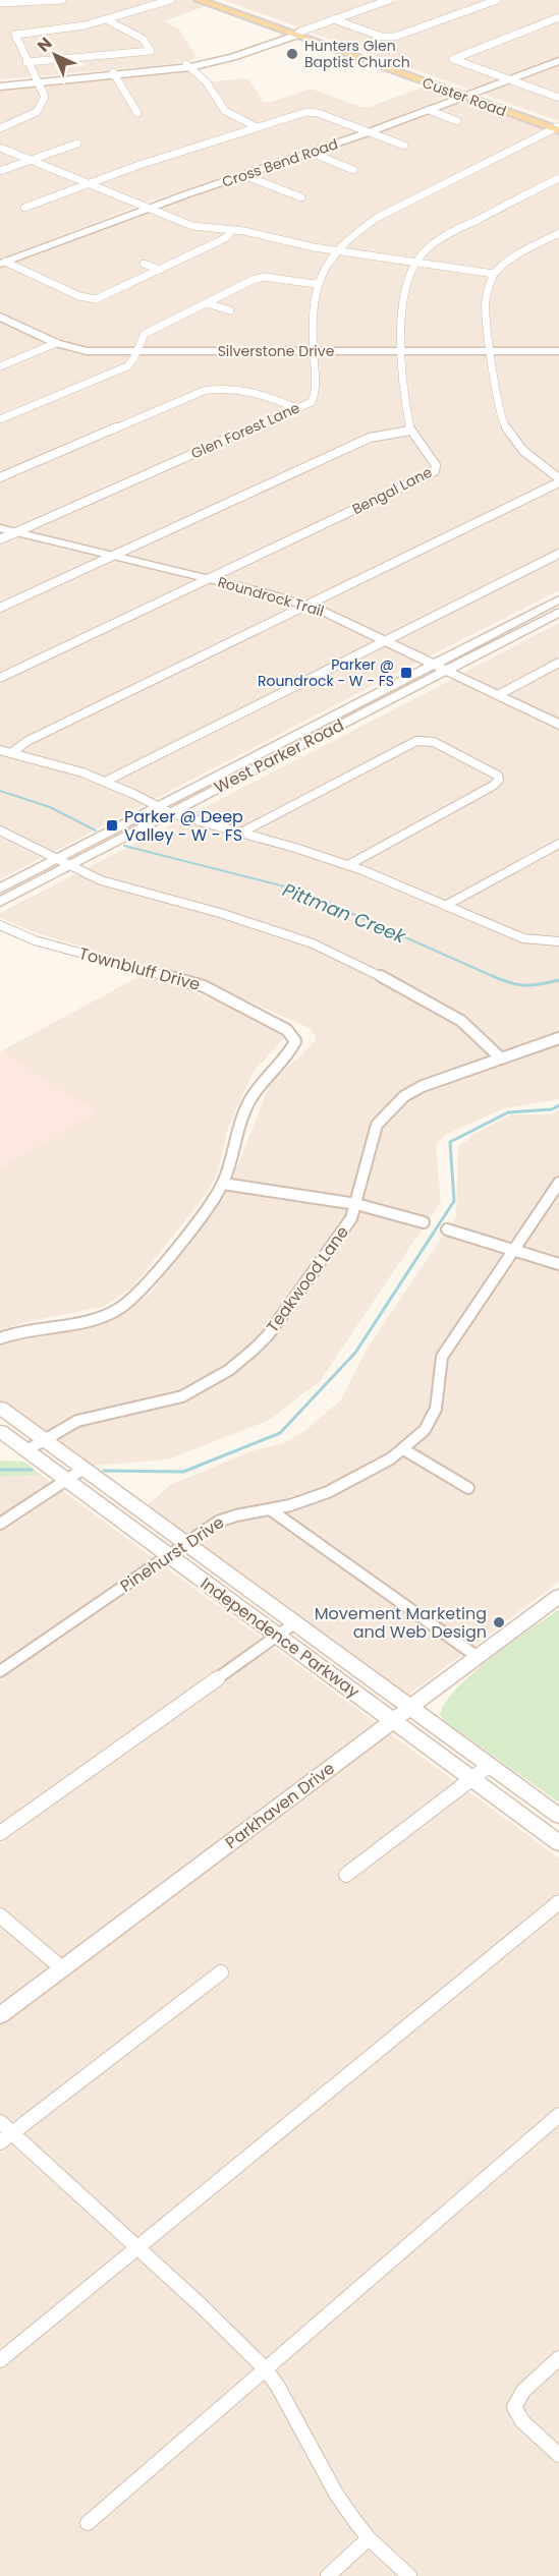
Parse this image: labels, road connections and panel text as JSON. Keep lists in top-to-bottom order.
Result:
{
  "streets": {
    "main road": ["Custer Road"],
    "street": [
      "Cross Bend Road",
      "Silverstone Drive",
      "Glen Forest Lane",
      "Bengal Lane",
      "Roundrock Trail",
      "West Parker Road",
      "Townbluff Drive",
      "Teakwood Lane",
      "Pinehurst Drive",
      "Independence Parkway",
      "Parkhaven Drive"
    ]
  },
  "crossings": [
    ["Custer Road", "Cross Bend Road"],
    ["Custer Road", "Glen Forest Lane"],
    ["Silverstone Drive", "Glen Forest Lane"],
    ["Silverstone Drive", "Bengal Lane"],
    ["Glen Forest Lane", "Roundrock Trail"],
    ["Bengal Lane", "Roundrock Trail"],
    ["Roundrock Trail", "West Parker Road"],
    ["Teakwood Lane", "Independence Parkway"],
    ["Pinehurst Drive", "Independence Parkway"],
    ["Independence Parkway", "Parkhaven Drive"]
  ],
  "water": ["Pittman Creek"],
  "places": {
    "other": ["Hunters Glen Baptist Church", "Movement Marketing and Web Design"],
    "transit": ["Parker @ Roundrock - W - FS", "Parker @ Deep Valley - W - FS"]
  },
  "north": "top left"
}
